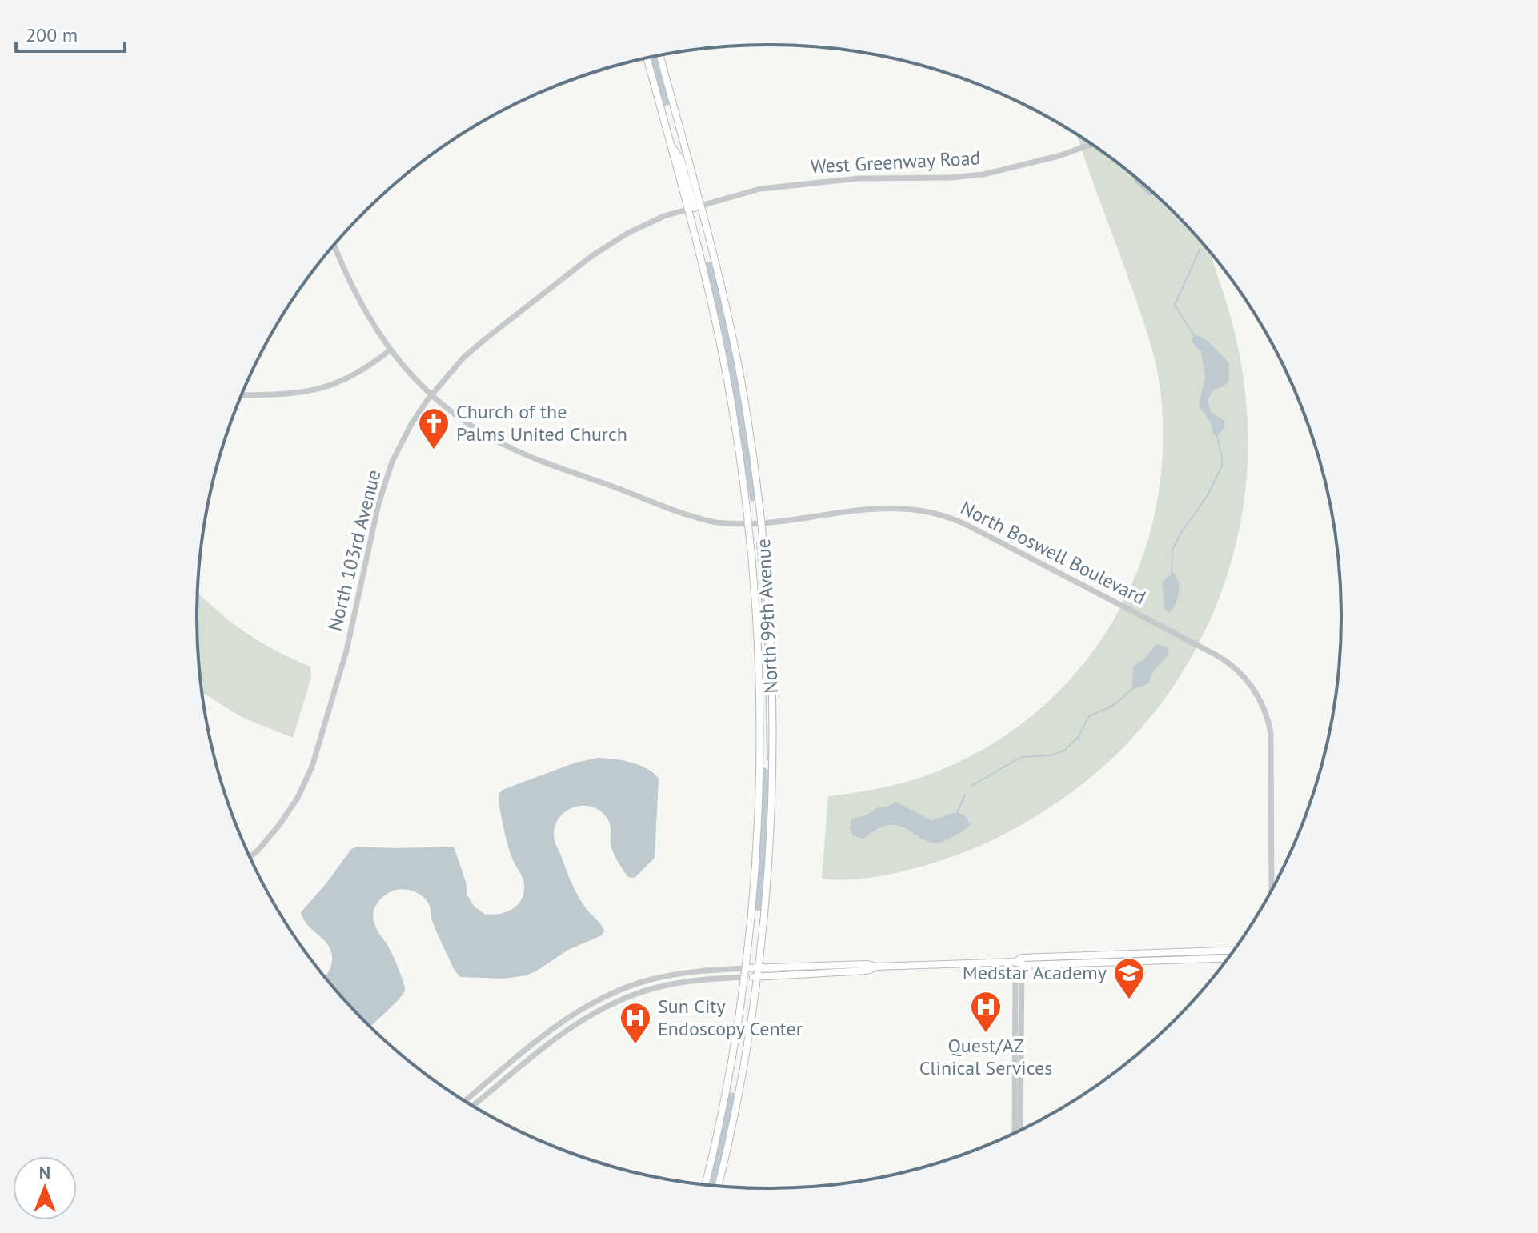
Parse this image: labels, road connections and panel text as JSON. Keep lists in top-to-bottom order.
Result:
{
  "streets": {
    "main road": ["North 99th Avenue"],
    "street": ["West Greenway Road", "North 103rd Avenue", "North Boswell Boulevard"]
  },
  "crossings": [
    ["West Greenway Road", "North 103rd Avenue"],
    ["West Greenway Road", "North 99th Avenue"],
    ["North 103rd Avenue", "North Boswell Boulevard"],
    ["North 103rd Avenue", "North 99th Avenue"],
    ["North Boswell Boulevard", "North 99th Avenue"]
  ],
  "places": {
    "church": ["Church of the Palms United Church"],
    "school or university": ["Medstar Academy"],
    "hospital": ["Quest/AZ Clinical Services", "Sun City Endoscopy Center"]
  },
  "scale_bar": "200 m",
  "north": "top"
}
